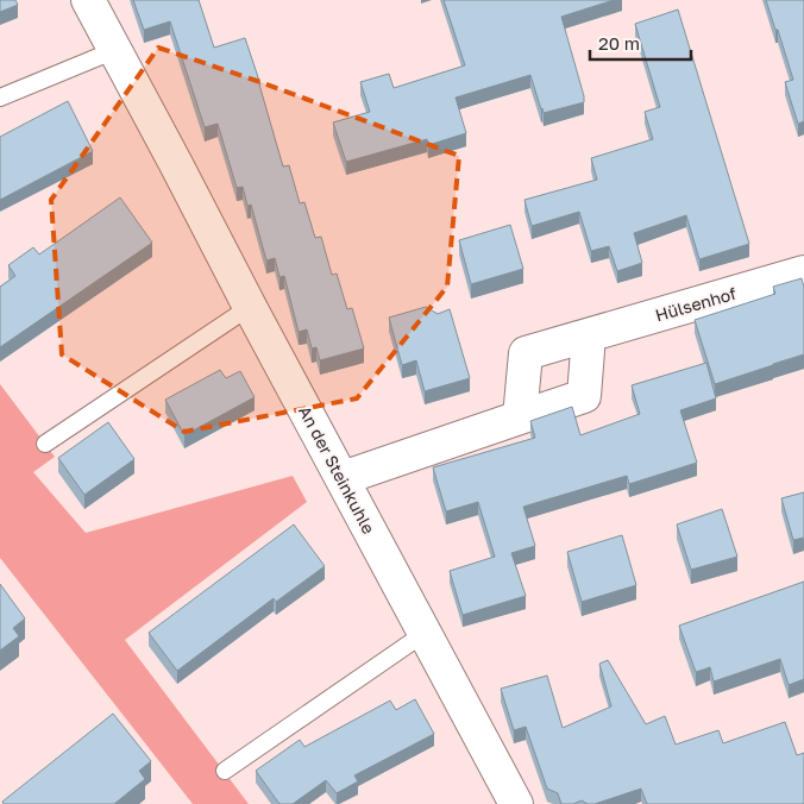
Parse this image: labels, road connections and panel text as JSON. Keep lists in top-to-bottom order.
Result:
{
  "streets": {
    "street": ["Hülsenhof", "An der Steinkuhle"]
  },
  "scale_bar": "20 m"
}
